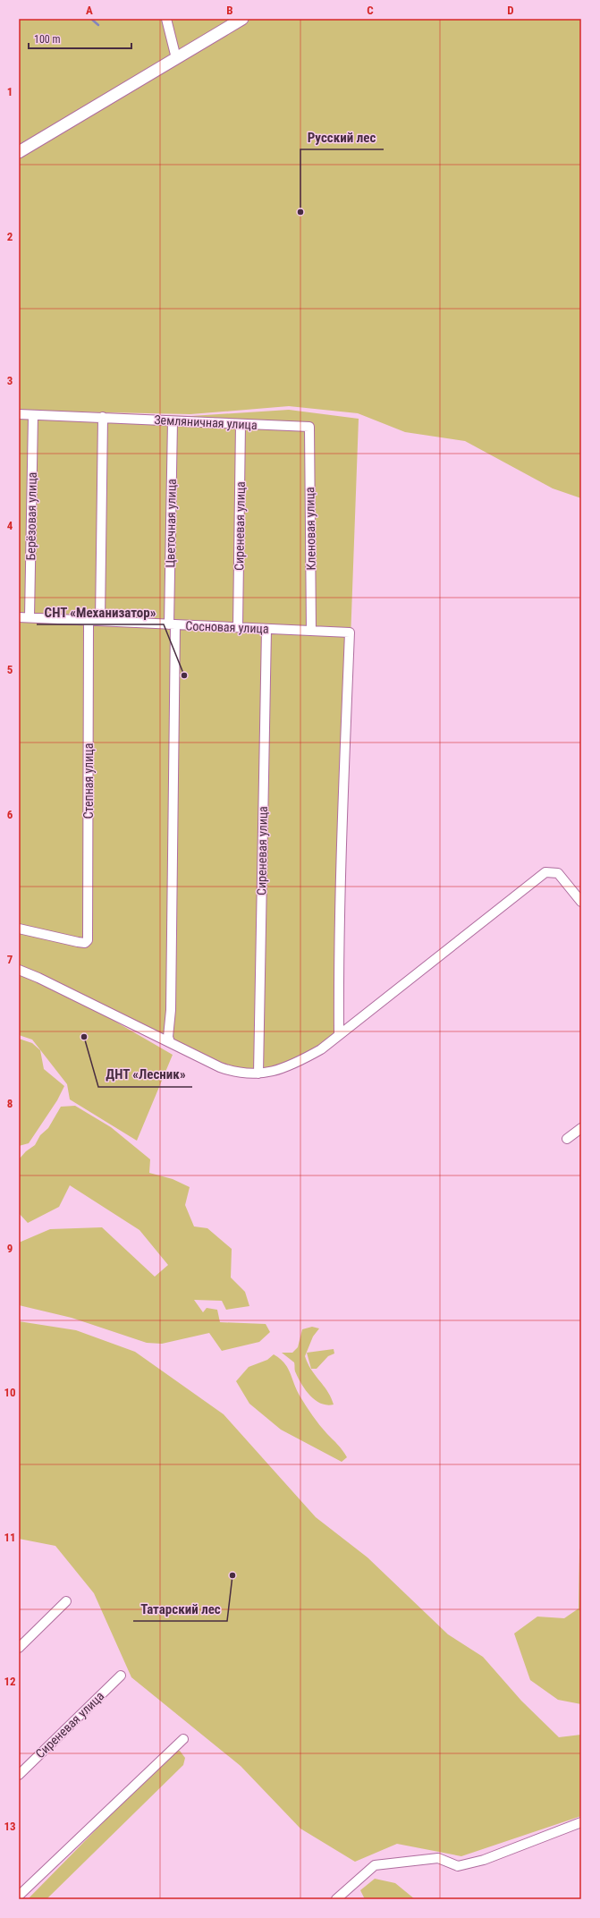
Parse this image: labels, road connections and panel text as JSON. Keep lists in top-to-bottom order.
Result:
{
  "streets": {
    "street": [
      "Земляничная улица",
      "Берёзовая улица",
      "Цветочная улица",
      "Сиреневая улица",
      "Кленовая улица",
      "Сосновая улица",
      "Степная улица"
    ]
  },
  "crossings": [
    ["Земляничная улица", "Берёзовая улица"],
    ["Земляничная улица", "Цветочная улица"],
    ["Земляничная улица", "Сиреневая улица"],
    ["Земляничная улица", "Кленовая улица"],
    ["Берёзовая улица", "Сосновая улица"],
    ["Цветочная улица", "Сосновая улица"],
    ["Сиреневая улица", "Сосновая улица"],
    ["Кленовая улица", "Сосновая улица"],
    ["Сосновая улица", "Степная улица"]
  ],
  "places": [
    "Русский лес",
    "СНТ «Механизатор»",
    "ДНТ «Лесник»",
    "Татарский лес"
  ],
  "scale_bar": "100 m",
  "grid": {
    "columns": [
      "A",
      "B",
      "C",
      "D"
    ],
    "rows": [
      "1",
      "2",
      "3",
      "4",
      "5",
      "6",
      "7",
      "8",
      "9",
      "10",
      "11",
      "12",
      "13"
    ]
  }
}
